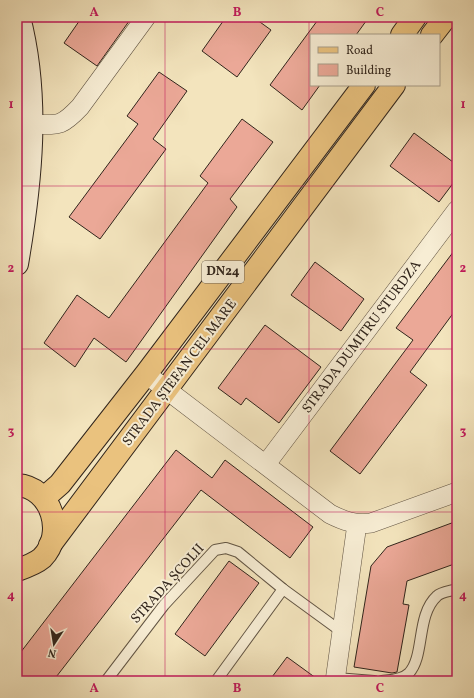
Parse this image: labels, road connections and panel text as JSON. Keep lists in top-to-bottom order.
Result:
{
  "streets": {
    "main road": ["DN24", "STRADA ȘTEFAN CEL MARE"],
    "street": ["STRADA DUMITRU STURDZA"],
    "lane": ["STRADA ȘCOLII"]
  },
  "legend": ["Road", "Building"],
  "north": "bottom",
  "grid": {
    "columns": ["A", "B", "C"],
    "rows": [
      "1",
      "2",
      "3",
      "4"
    ]
  }
}
